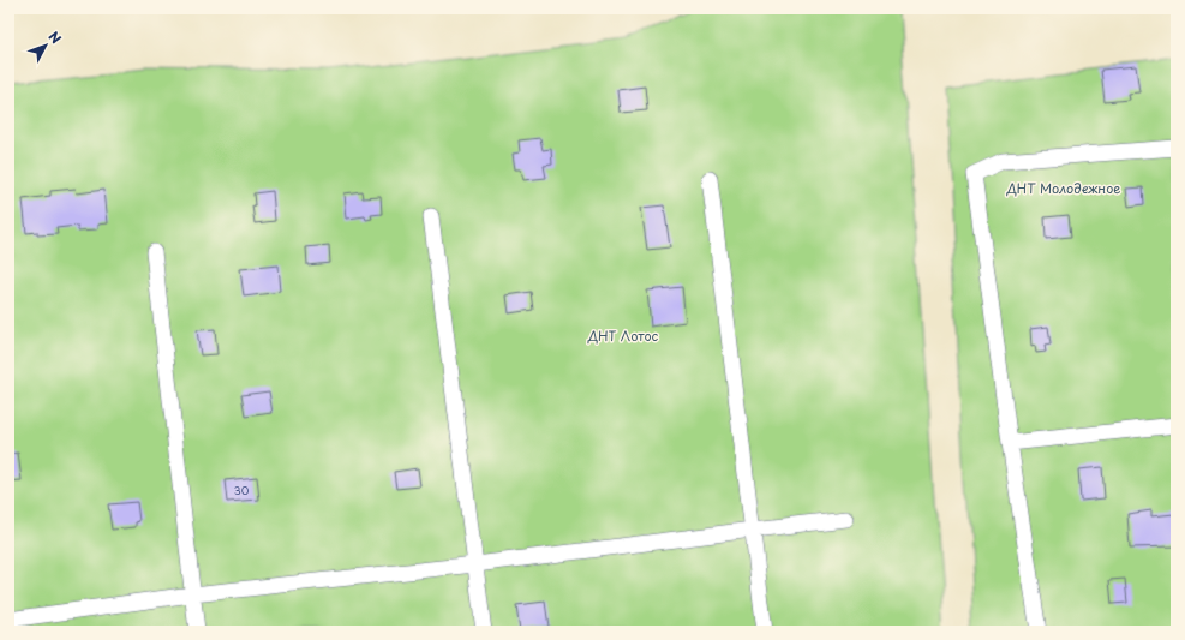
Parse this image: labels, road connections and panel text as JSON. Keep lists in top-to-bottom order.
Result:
{
  "parks": ["ДНТ Молодежное", "ДНТ Лотос"],
  "house_numbers": ["30"],
  "north": "top right"
}
